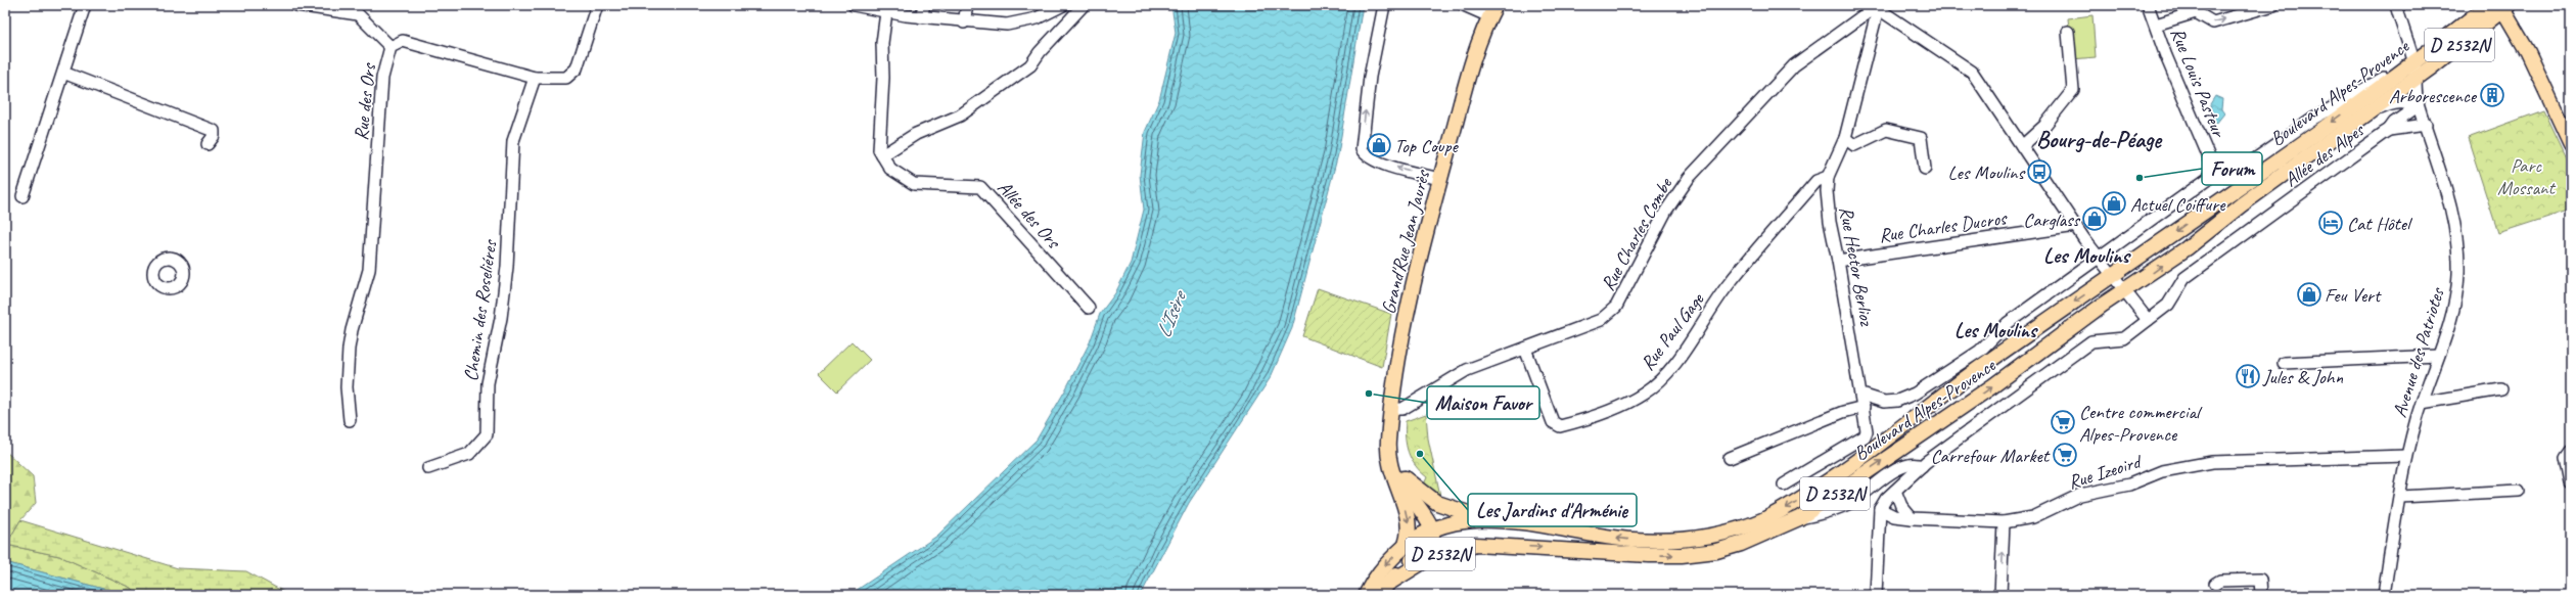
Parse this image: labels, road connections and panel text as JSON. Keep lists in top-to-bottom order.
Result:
{
  "streets": {
    "main road": ["D 2532N", "Boulevard Alpes-Provence", "Grand'Rue Jean Jaurès"],
    "street": [
      "Rue Louis Pasteur",
      "Rue des Ors",
      "Allée des Alpes",
      "Allée des Ors",
      "Rue Charles Ducros",
      "Rue Charles Combe",
      "Rue Hector Berlioz",
      "Chemin des Roseliéres",
      "Rue Paul Gage",
      "Avenue des Patriotes",
      "Rue Izeoird"
    ]
  },
  "crossings": [
    ["D 2532N", "Boulevard Alpes-Provence"],
    ["Boulevard Alpes-Provence", "Avenue des Patriotes"],
    ["Rue des Ors", "Chemin des Roseliéres"],
    ["Allée des Alpes", "Avenue des Patriotes"],
    ["Allée des Alpes", "Rue Izeoird"],
    ["Rue Charles Ducros", "Rue Hector Berlioz"],
    ["Rue Charles Combe", "Grand'Rue Jean Jaurès"],
    ["Rue Charles Combe", "Rue Hector Berlioz"],
    ["Rue Charles Combe", "Rue Paul Gage"],
    ["Rue Hector Berlioz", "Rue Paul Gage"],
    ["Avenue des Patriotes", "Rue Izeoird"]
  ],
  "districts": ["Bourg-de-Péage", "Les Moulins", "Les Moulins"],
  "water": ["L'Isère"],
  "parks": ["Parc Mossant"],
  "places": {
    "building": ["Arborescence"],
    "shop": [
      "Top Coupe",
      "Actuel Coiffure",
      "Carglass",
      "Feu Vert"
    ],
    "bus stop": ["Les Moulins"],
    "other": ["Forum", "Maison Favor", "Les Jardins d'Arménie"],
    "hotel": ["Cat Hôtel"],
    "restaurant": ["Jules & John"],
    "supermarket": ["Centre commercial Alpes-Provence", "Carrefour Market"]
  }
}
